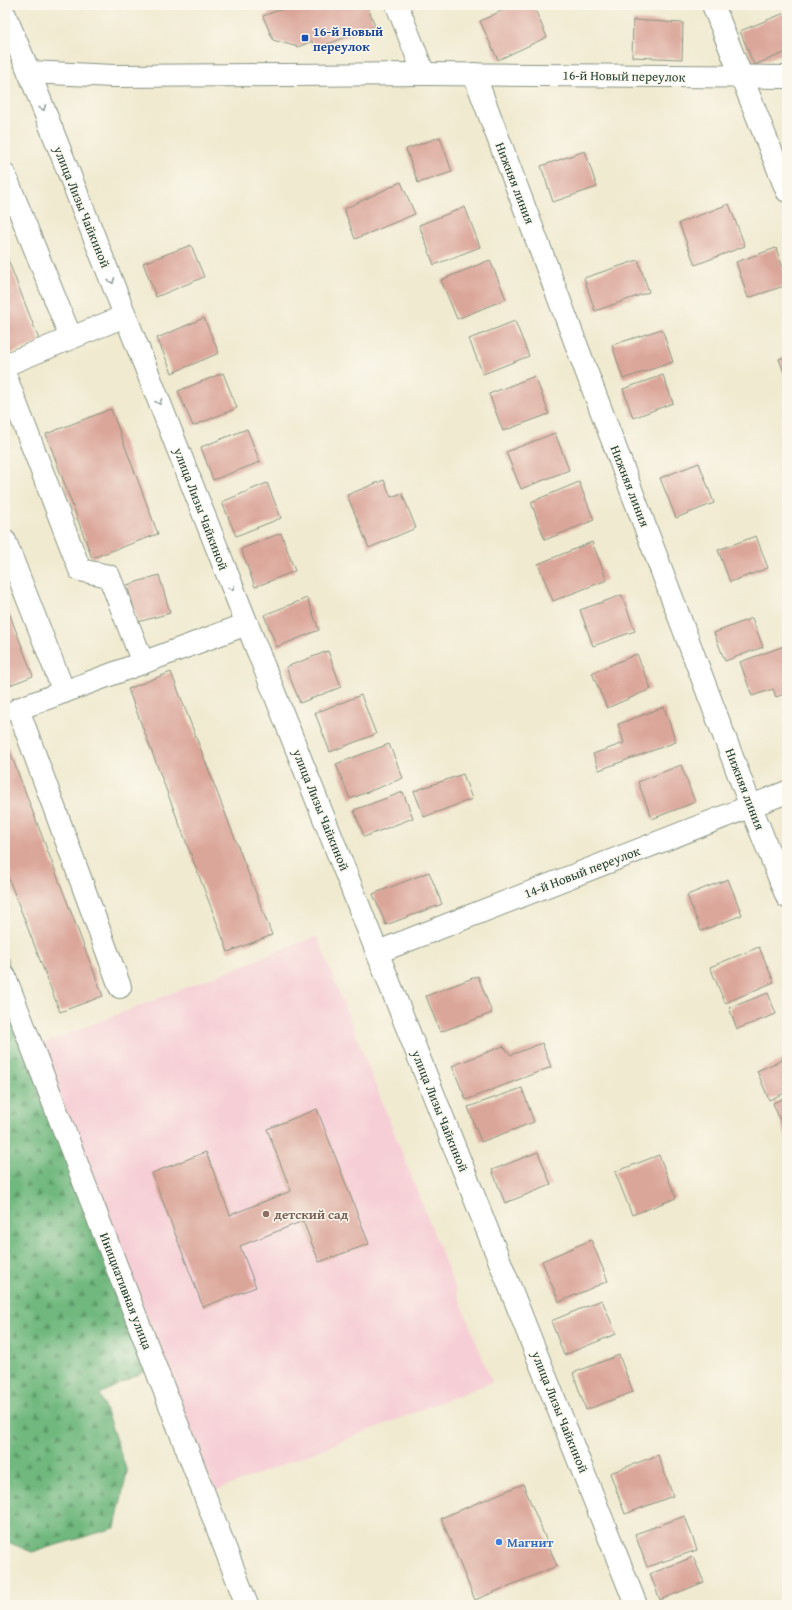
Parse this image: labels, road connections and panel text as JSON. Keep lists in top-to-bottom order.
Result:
{
  "streets": {
    "main road": [
      "16-й Новый переулок",
      "Нижняя линия",
      "улица Лизы Чайкиной",
      "14-й Новый переулок",
      "Инициативная улица"
    ]
  },
  "crossings": [
    ["16-й Новый переулок", "Нижняя линия"],
    ["16-й Новый переулок", "улица Лизы Чайкиной"],
    ["Нижняя линия", "14-й Новый переулок"],
    ["улица Лизы Чайкиной", "14-й Новый переулок"]
  ],
  "places": {
    "transit": ["16-й Новый переулок"],
    "other": ["детский сад", "Магнит"]
  }
}
